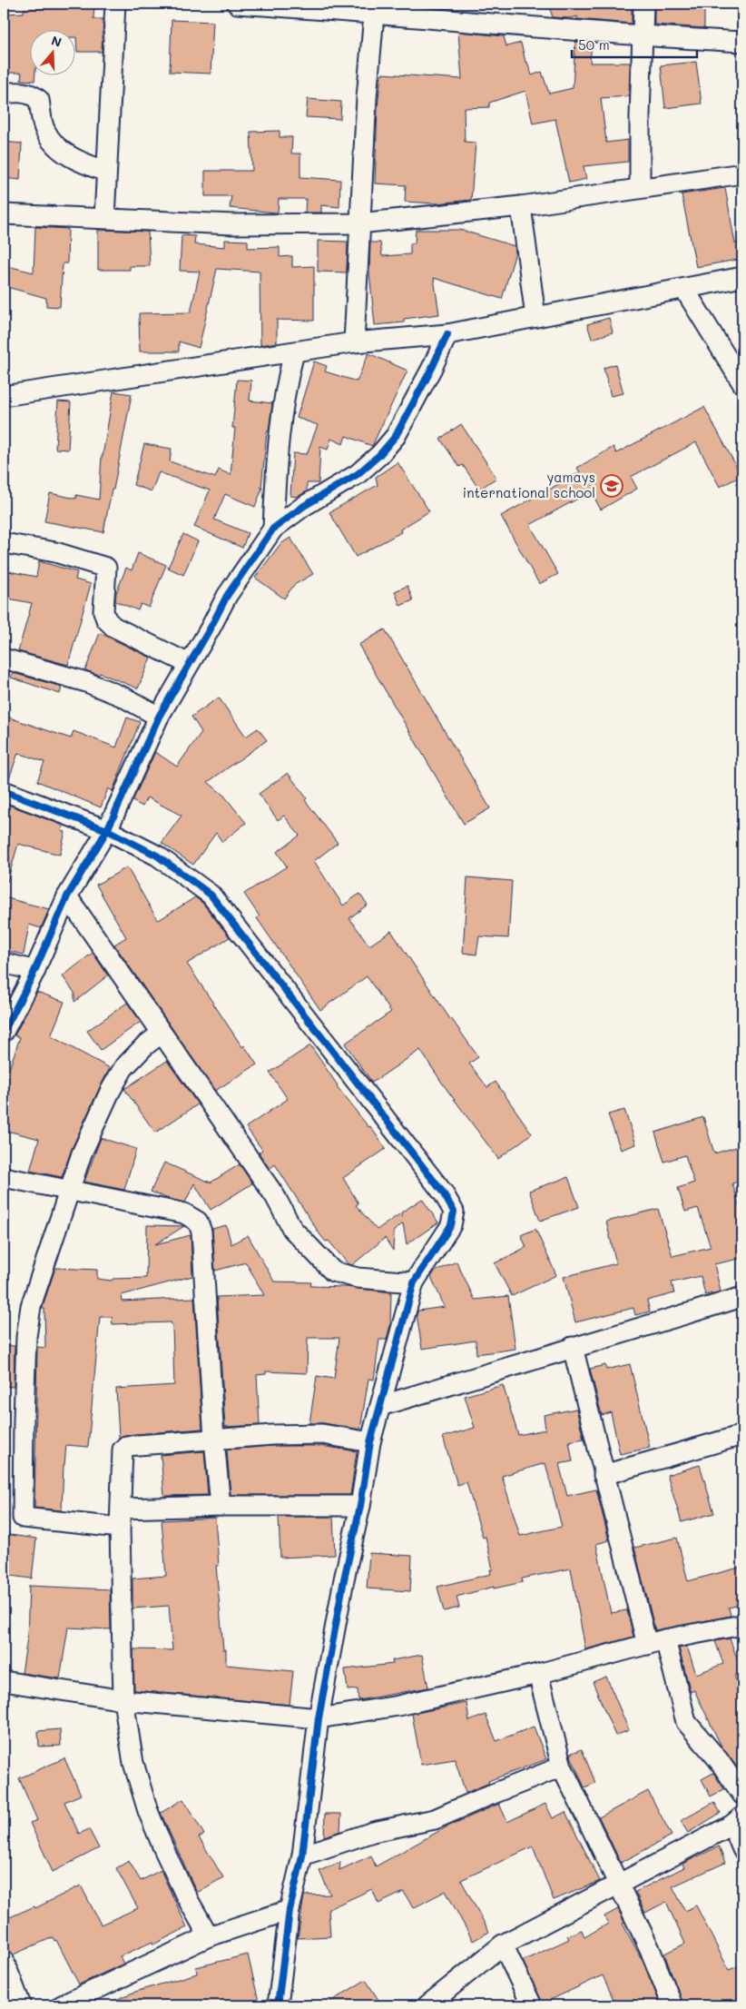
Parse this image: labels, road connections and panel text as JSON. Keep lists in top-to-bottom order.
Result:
{
  "places": {
    "school or university": ["yamays international school"]
  },
  "scale_bar": "50 m",
  "north": "top"
}
